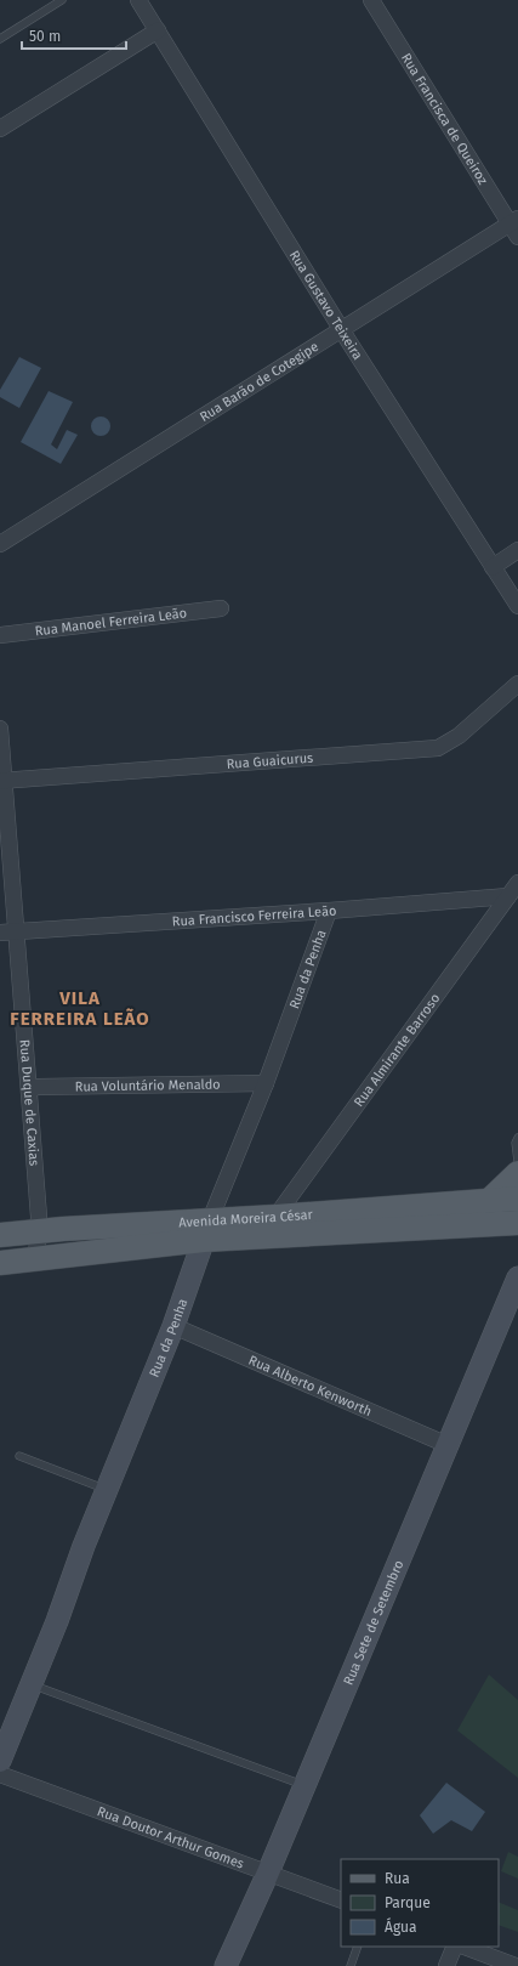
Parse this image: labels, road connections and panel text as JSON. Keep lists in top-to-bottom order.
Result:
{
  "streets": {
    "main road": ["Rua da Penha", "Avenida Moreira César", "Rua Sete de Setembro"],
    "street": [
      "Rua Francisca de Queiroz",
      "Rua Gustavo Teixeira",
      "Rua Barão de Cotegipe",
      "Rua Manoel Ferreira Leão",
      "Rua Guaicurus",
      "Rua Francisco Ferreira Leão",
      "Rua Almirante Barroso",
      "Rua Voluntário Menaldo",
      "Rua Duque de Caxias",
      "Rua Alberto Kenworth",
      "Rua Doutor Arthur Gomes"
    ]
  },
  "crossings": [
    ["Rua Francisca de Queiroz", "Rua Barão de Cotegipe"],
    ["Rua Gustavo Teixeira", "Rua Barão de Cotegipe"],
    ["Rua Guaicurus", "Rua Duque de Caxias"],
    ["Rua Francisco Ferreira Leão", "Rua da Penha"],
    ["Rua Francisco Ferreira Leão", "Rua Almirante Barroso"],
    ["Rua Francisco Ferreira Leão", "Rua Duque de Caxias"],
    ["Rua da Penha", "Rua Voluntário Menaldo"],
    ["Rua da Penha", "Avenida Moreira César"],
    ["Rua da Penha", "Rua Alberto Kenworth"],
    ["Rua Almirante Barroso", "Avenida Moreira César"],
    ["Rua Voluntário Menaldo", "Rua Duque de Caxias"],
    ["Rua Duque de Caxias", "Avenida Moreira César"],
    ["Rua Alberto Kenworth", "Rua Sete de Setembro"],
    ["Rua Sete de Setembro", "Rua Doutor Arthur Gomes"]
  ],
  "districts": ["VILA FERREIRA LEÃO"],
  "legend": ["Rua", "Parque", "Água"],
  "scale_bar": "50 m"
}
